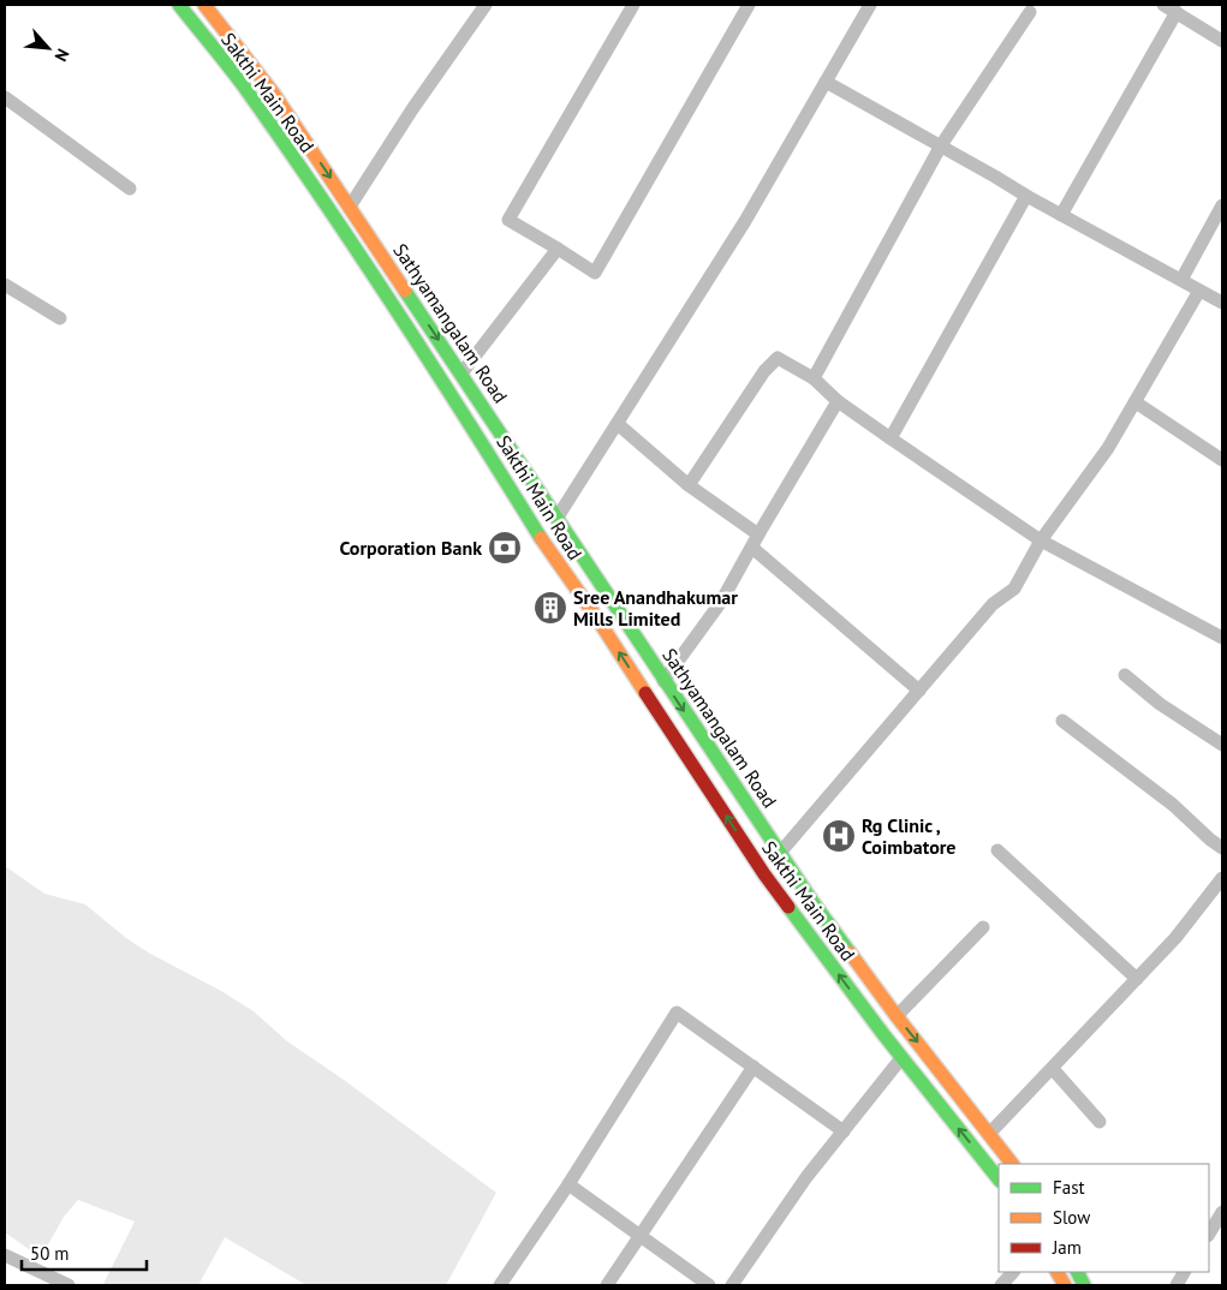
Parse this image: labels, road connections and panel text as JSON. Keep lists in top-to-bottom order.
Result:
{
  "streets": {
    "highway": ["Sakthi Main Road", "Sathyamangalam Road"]
  },
  "one_way": ["Sakthi Main Road", "Sathyamangalam Road"],
  "places": {
    "bank": ["Corporation Bank"],
    "building": ["Sree Anandhakumar Mills Limited"],
    "hospital": ["Rg Clinic , Coimbatore"]
  },
  "legend": ["Fast", "Slow", "Jam"],
  "scale_bar": "50 m",
  "north": "bottom right"
}
